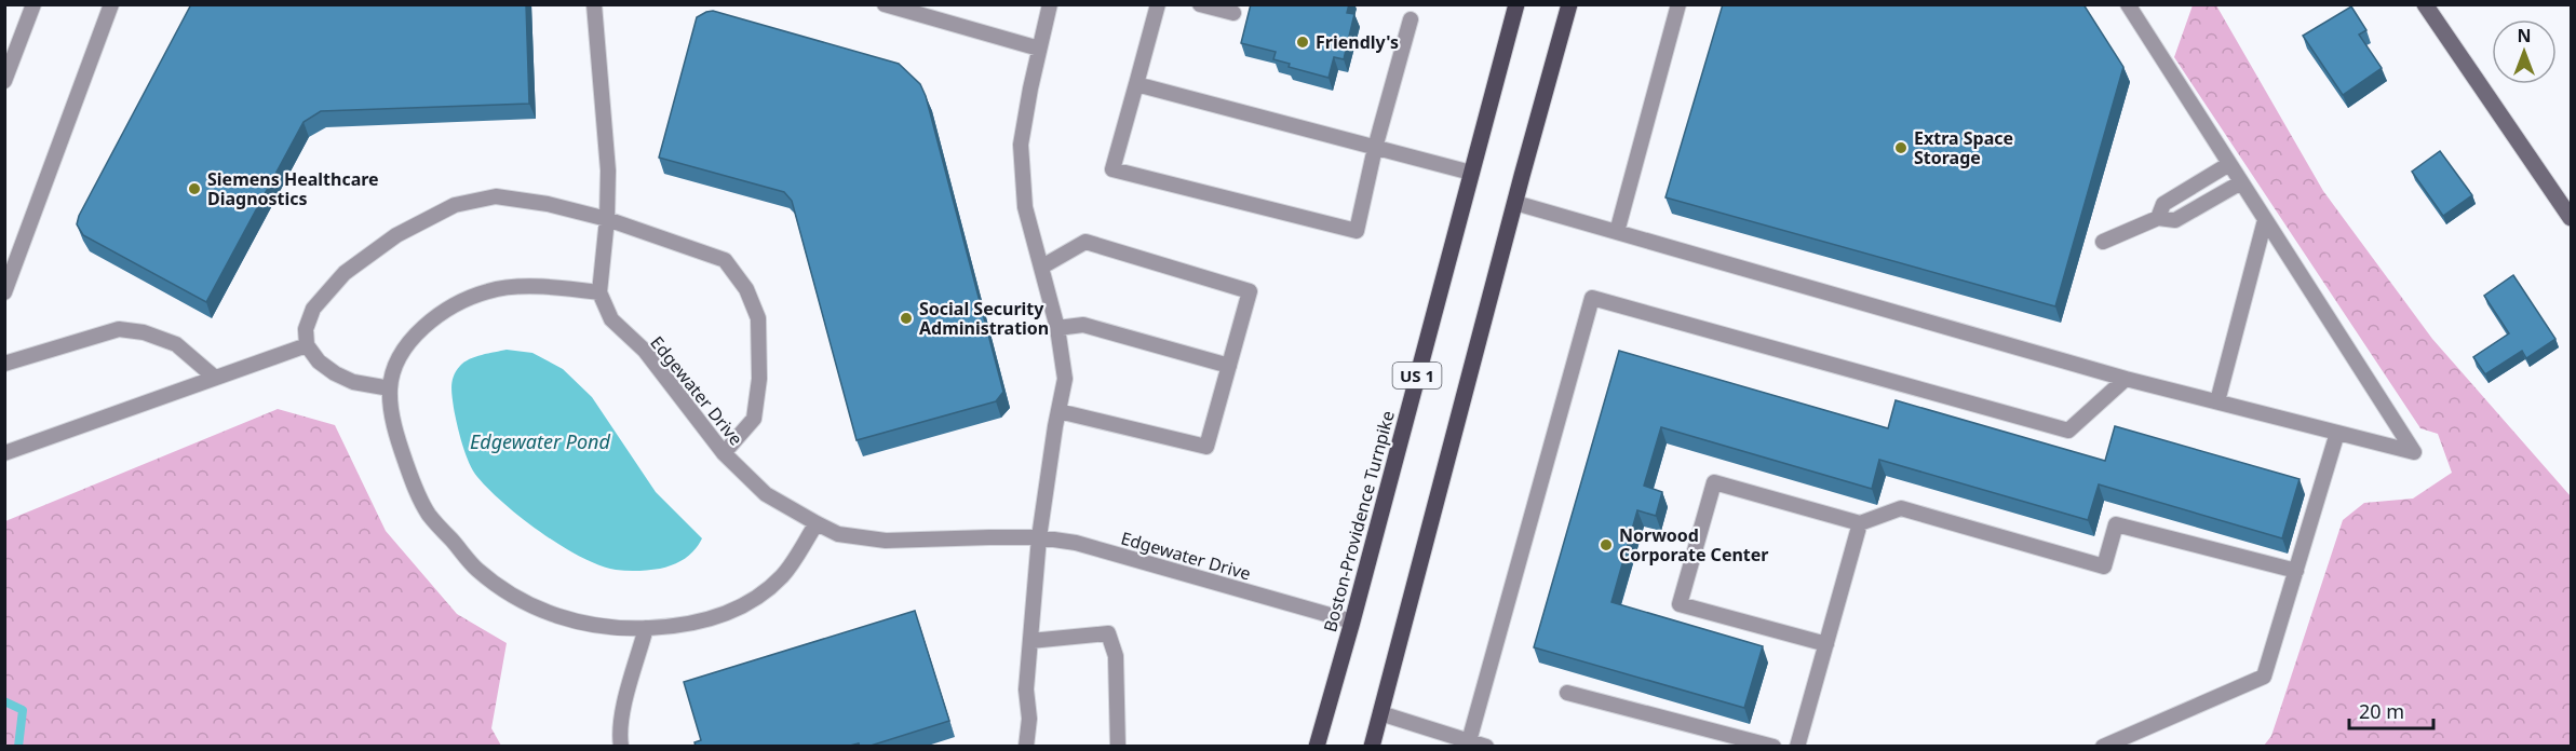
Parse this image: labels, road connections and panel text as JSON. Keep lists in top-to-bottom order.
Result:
{
  "streets": {
    "main road": ["US 1", "Boston-Providence Turnpike"],
    "lane": ["Edgewater Drive"]
  },
  "crossings": [
    ["Edgewater Drive", "Boston-Providence Turnpike"]
  ],
  "water": ["Edgewater Pond"],
  "places": [
    "Friendly's",
    "Extra Space Storage",
    "Siemens Healthcare Diagnostics",
    "Social Security Administration",
    "Norwood Corporate Center"
  ],
  "scale_bar": "20 m",
  "north": "top"
}
